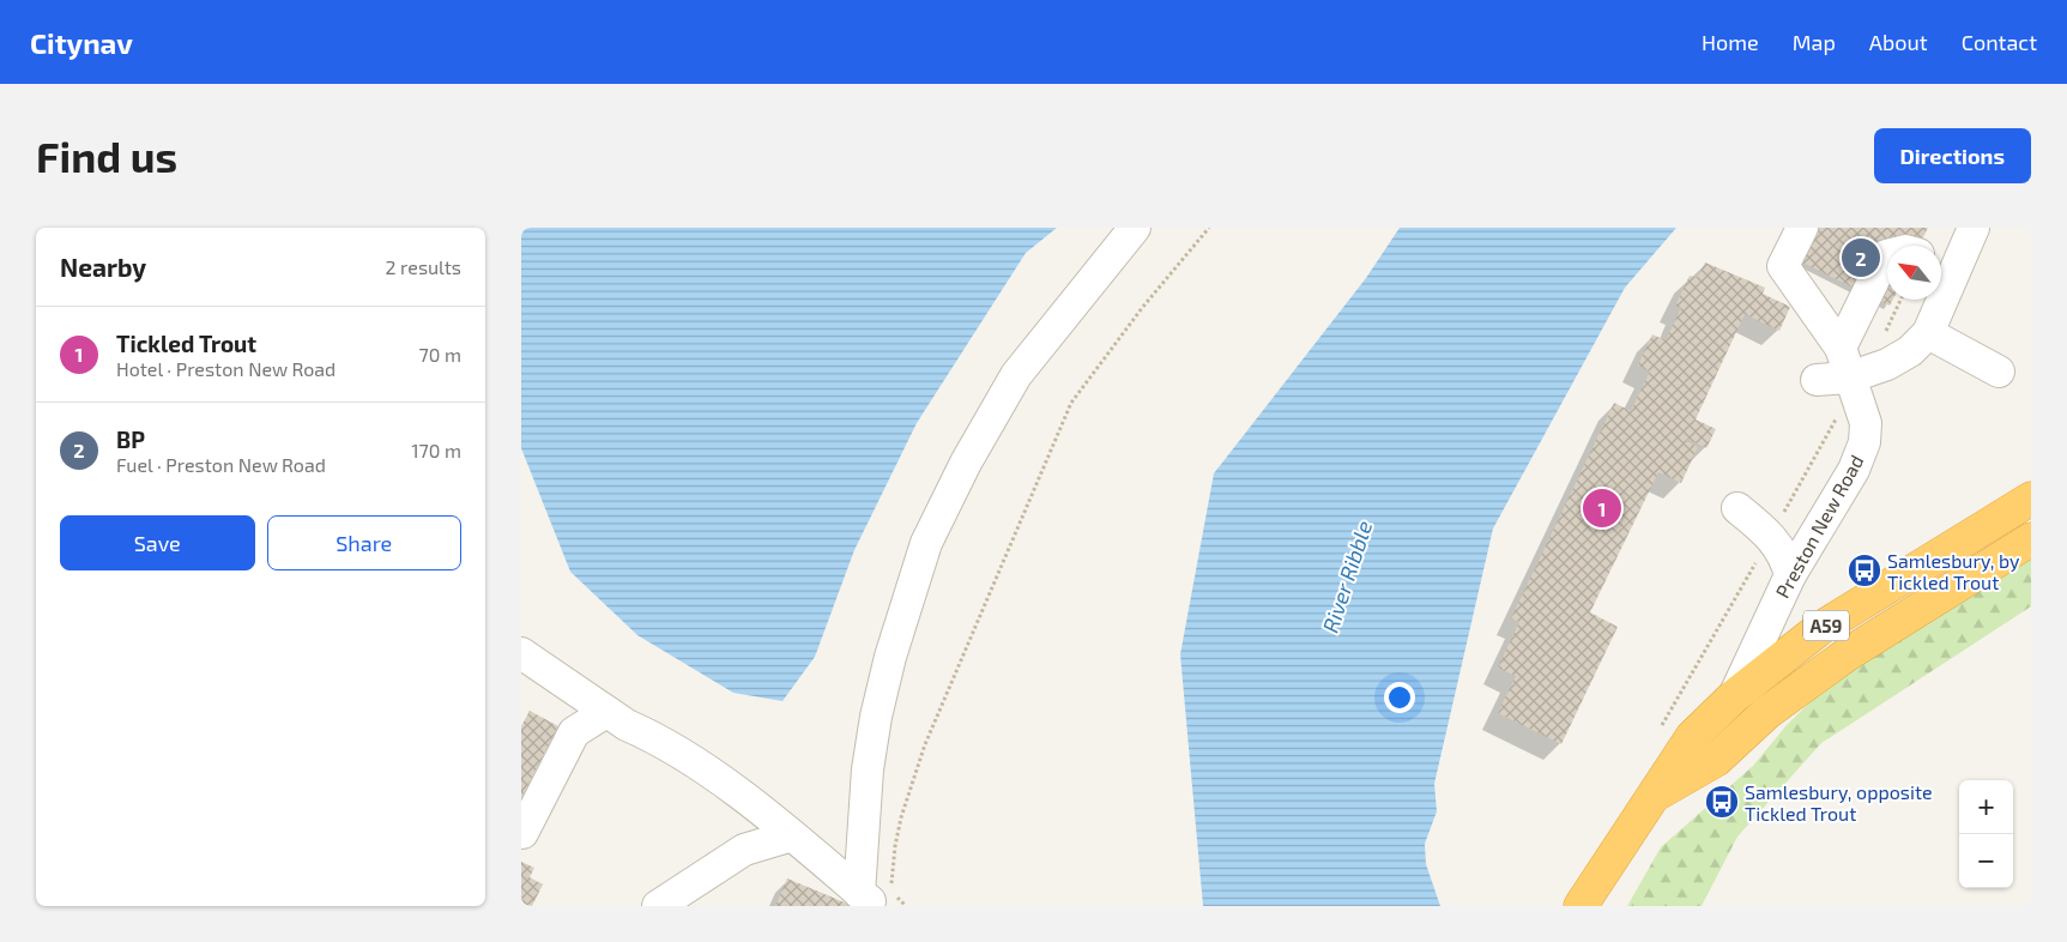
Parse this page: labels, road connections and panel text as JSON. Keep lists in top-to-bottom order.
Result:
{
  "streets": {
    "highway": ["Preston New Road", "A59"]
  },
  "water": ["River Ribble"],
  "places": {
    "bus stop": ["Samlesbury, by Tickled Trout", "Samlesbury, opposite Tickled Trout"]
  },
  "north": "top left",
  "page": {
    "header": "Citynav",
    "nav": [
      "Home",
      "Map",
      "About",
      "Contact"
    ],
    "buttons": [
      "Directions",
      ["Save", "Share"]
    ],
    "title": "Find us",
    "heading": ["Nearby", "2 results"],
    "pins": ["2", "1"],
    "list": [
      {
        "mark": "1",
        "name": "Tickled Trout",
        "note": "Hotel · Preston New Road",
        "value": "70 m"
      },
      {
        "mark": "2",
        "name": "BP",
        "note": "Fuel · Preston New Road",
        "value": "170 m"
      }
    ],
    "map_buttons": ["+", "−"]
  }
}
